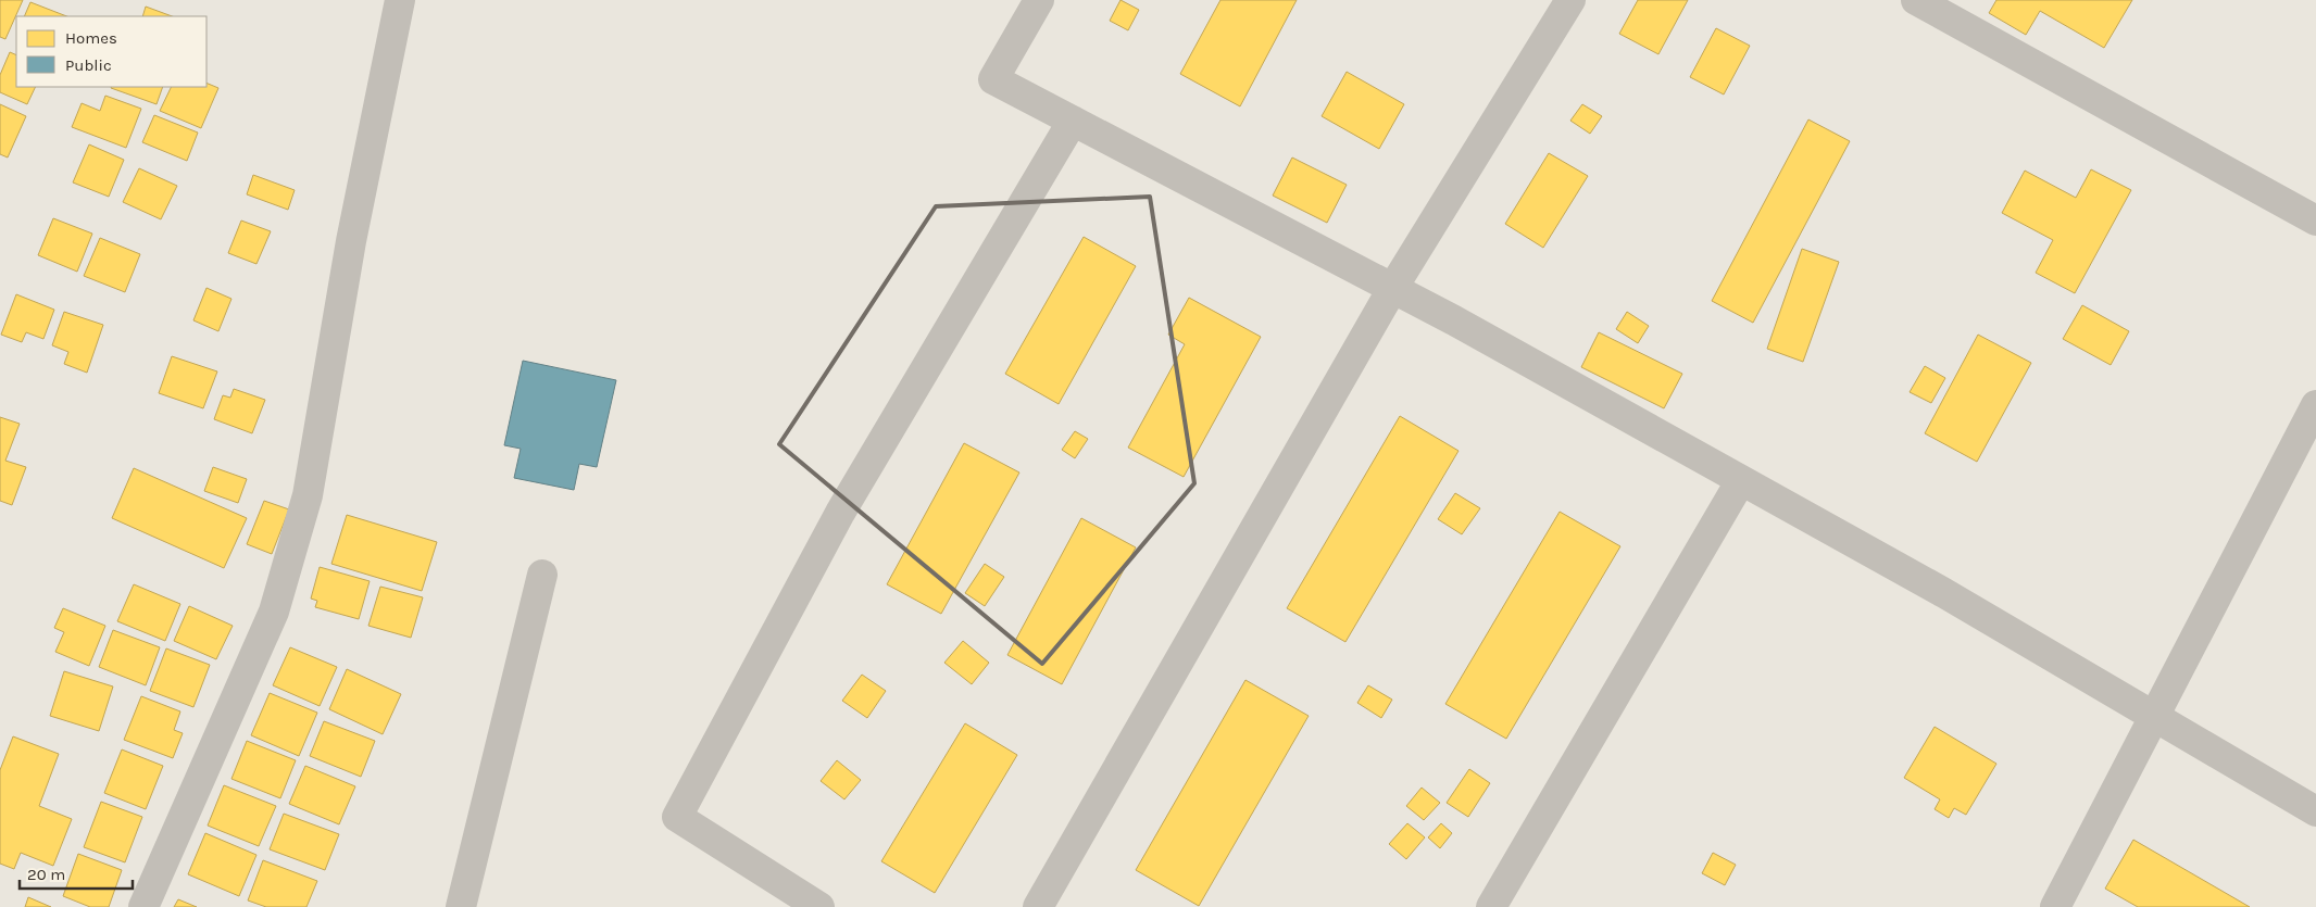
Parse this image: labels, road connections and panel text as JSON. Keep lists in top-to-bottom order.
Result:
{
  "legend": ["Homes", "Public"],
  "scale_bar": "20 m"
}
